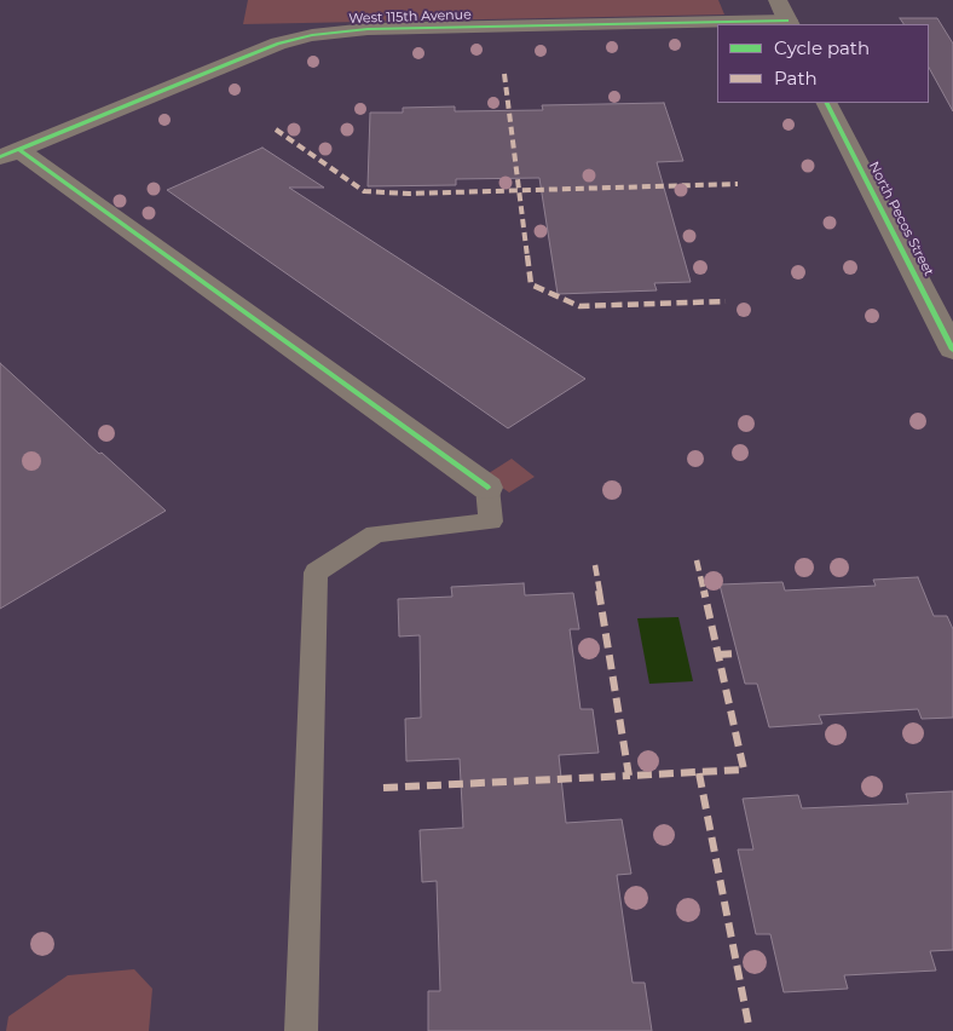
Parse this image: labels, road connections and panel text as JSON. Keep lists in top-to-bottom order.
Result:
{
  "streets": {
    "street": ["West 115th Avenue", "North Pecos Street"]
  },
  "legend": ["Cycle path", "Path"]
}
